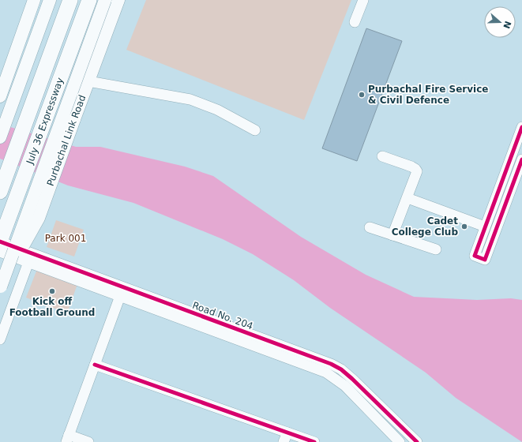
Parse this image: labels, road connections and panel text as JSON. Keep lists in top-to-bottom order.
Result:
{
  "streets": {
    "highway": ["July 36 Expressway"],
    "main road": ["Purbachal Link Road"],
    "street": ["Road No. 204"]
  },
  "crossings": [
    ["July 36 Expressway", "Road No. 204"]
  ],
  "parks": ["Park 001"],
  "places": ["Purbachal Fire Service & Civil Defence", "Cadet College Club", "Kick off Football Ground"],
  "north": "right"
}
